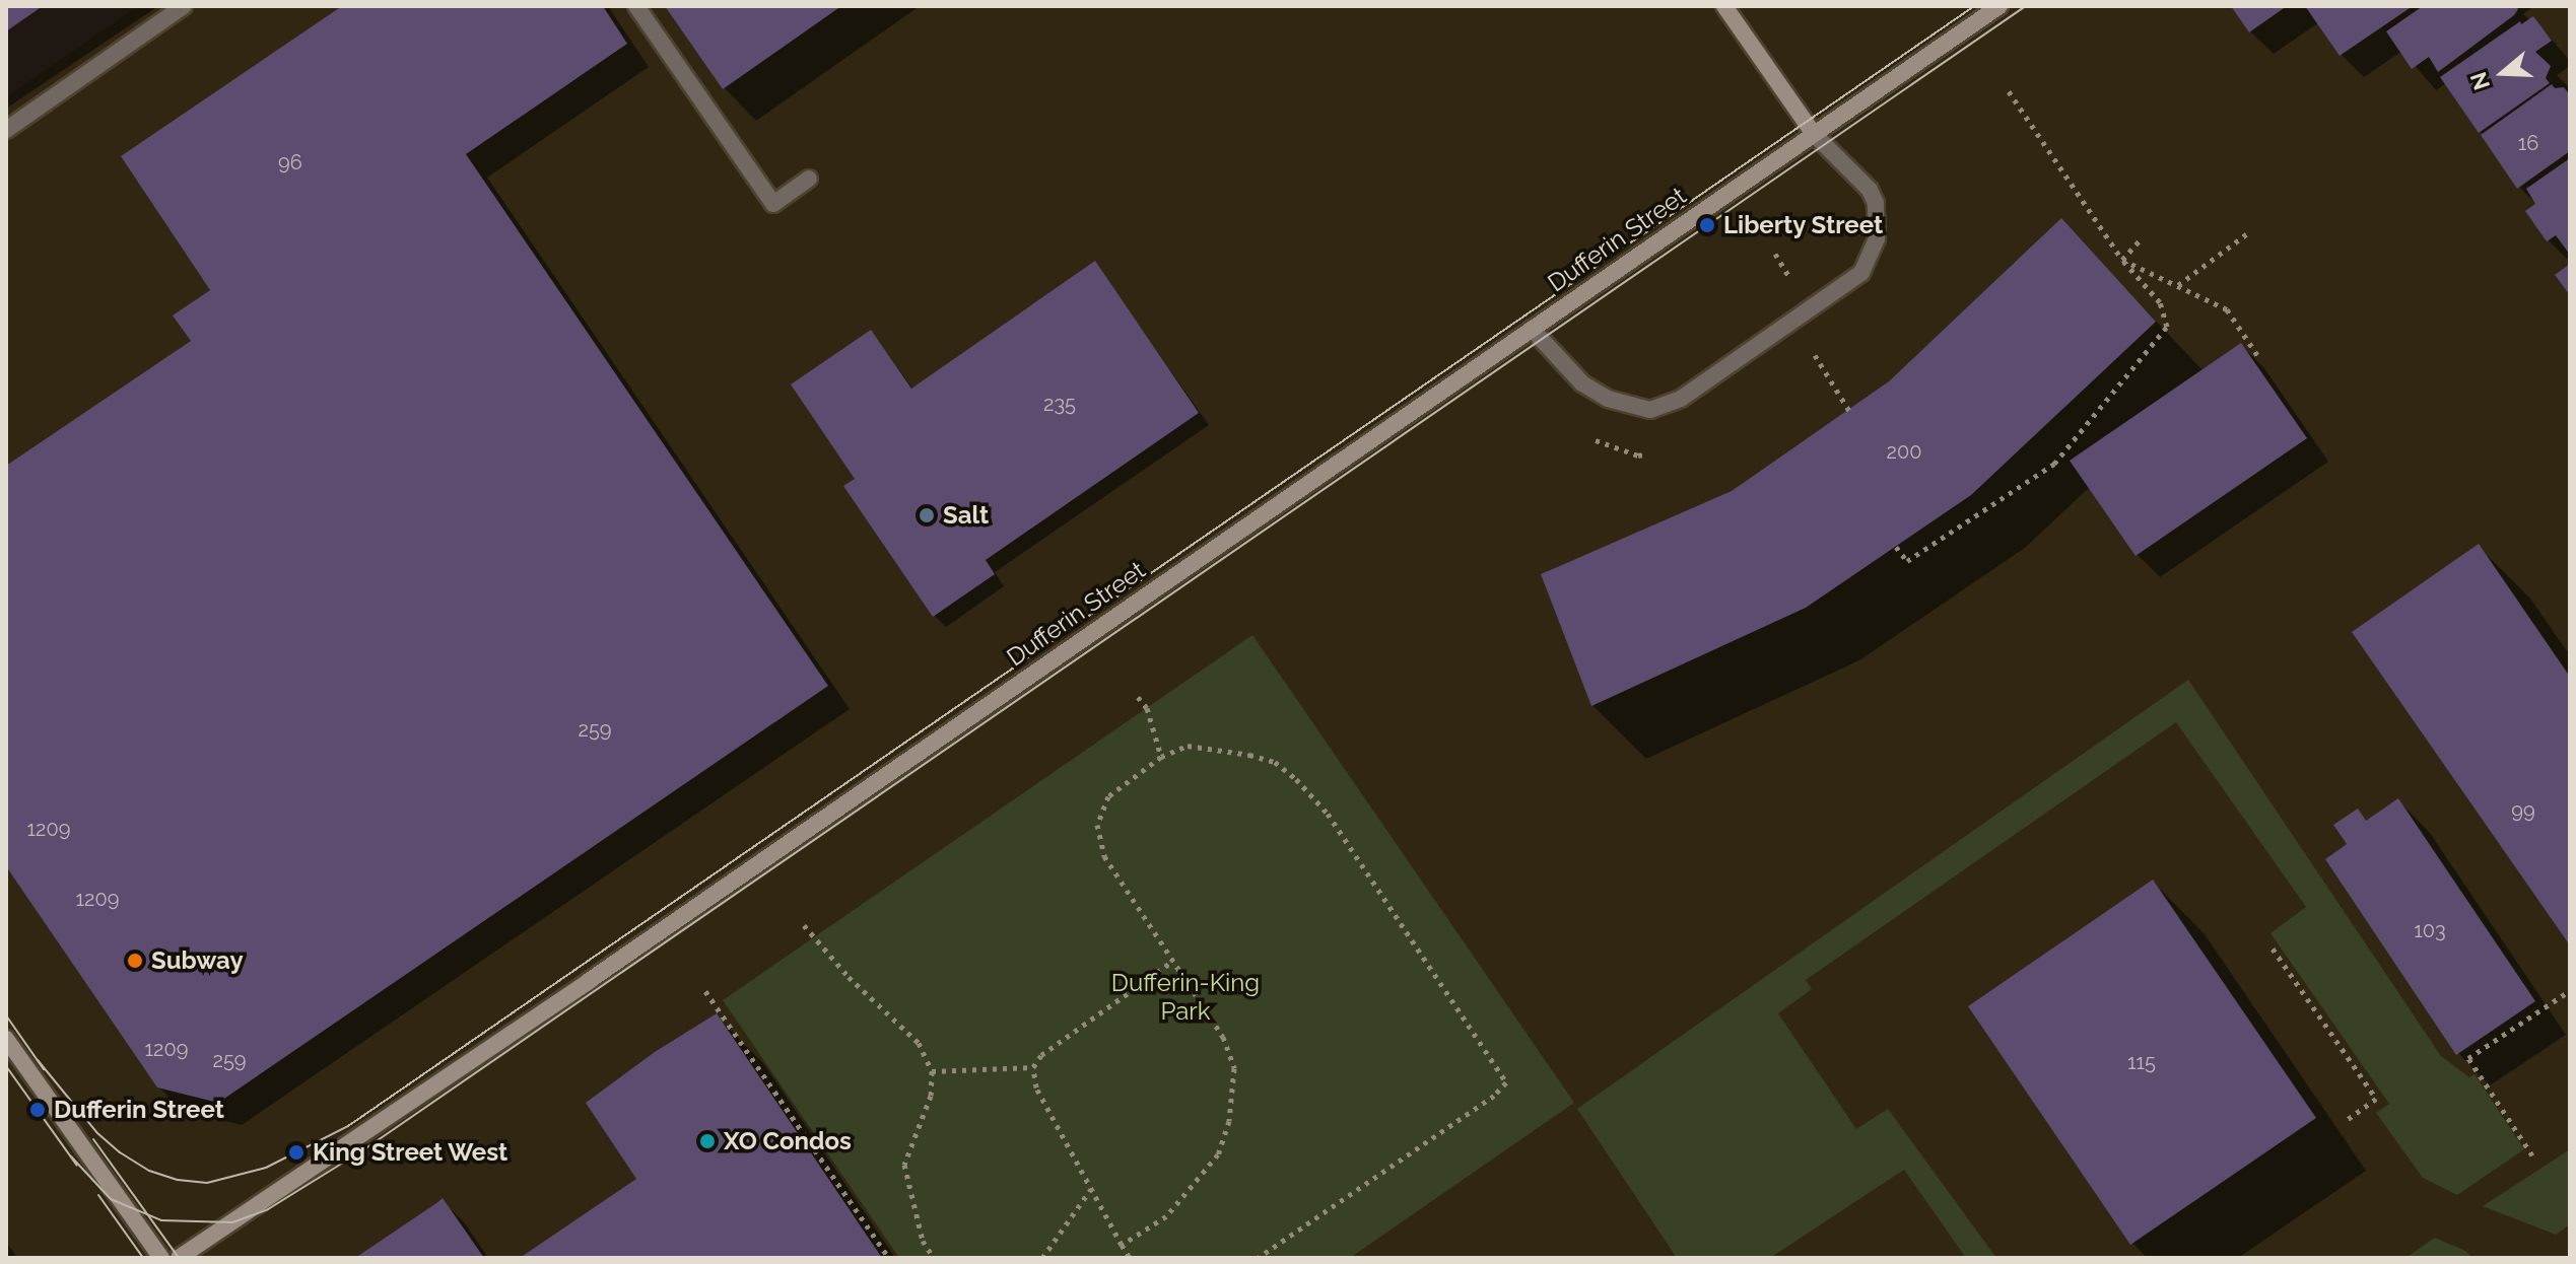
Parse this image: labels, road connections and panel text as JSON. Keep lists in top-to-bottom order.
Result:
{
  "streets": {
    "main road": ["Dufferin Street"]
  },
  "parks": ["Dufferin-King Park"],
  "places": [
    "Liberty Street",
    "Salt",
    "Subway",
    "Dufferin Street",
    "XO Condos",
    "King Street West"
  ],
  "house_numbers": [
    "16",
    "96",
    "235",
    "200",
    "259",
    "99",
    "1209",
    "1209",
    "103",
    "1209",
    "259",
    "115"
  ],
  "north": "left"
}
